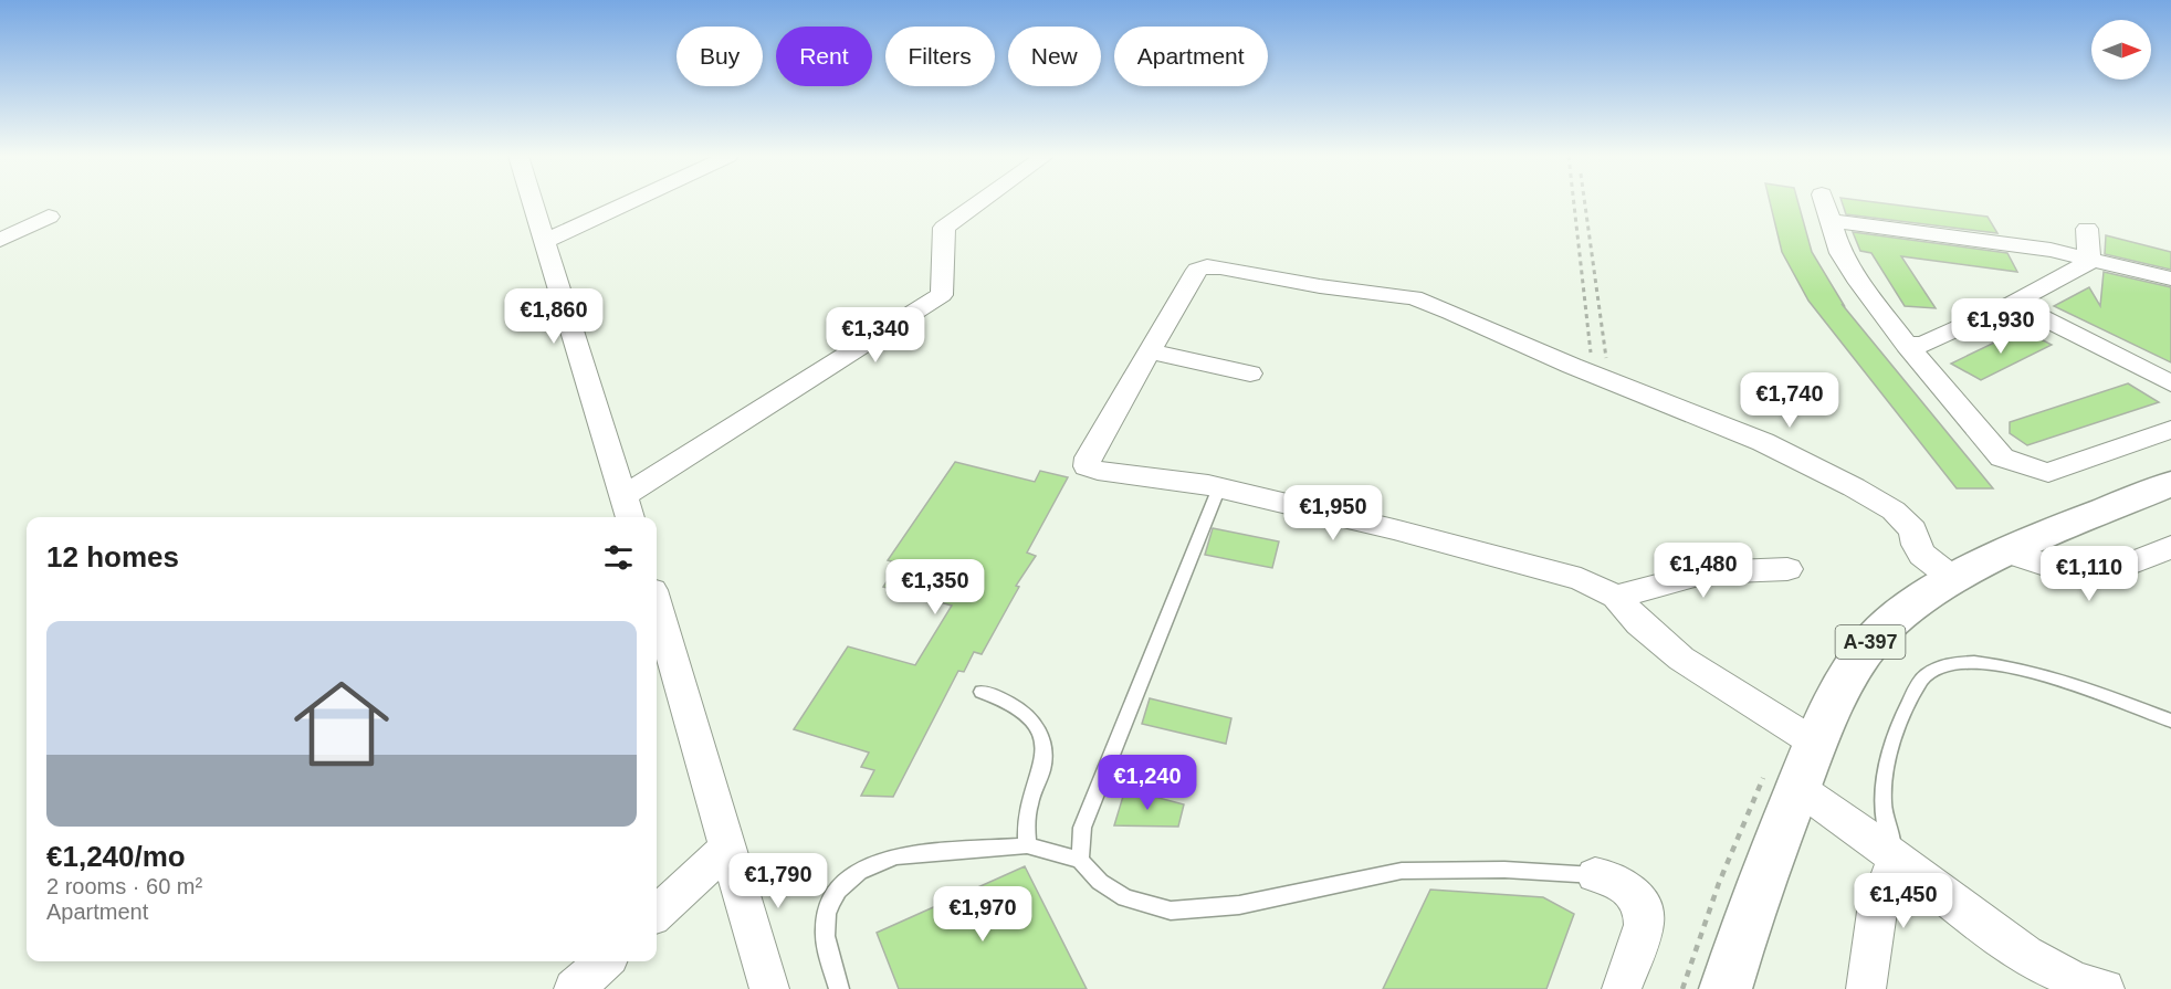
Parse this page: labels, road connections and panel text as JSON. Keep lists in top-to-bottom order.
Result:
{
  "streets": {
    "main road": ["A-397"]
  },
  "north": "right",
  "page": {
    "chip": [
      "Buy",
      "Rent",
      "Filters",
      "New",
      "Apartment"
    ],
    "price": [
      "€1,860",
      "€1,930",
      "€1,340",
      "€1,740",
      "€1,950",
      "€1,480",
      "€1,110",
      "€1,350",
      "€1,240",
      "€1,790",
      "€1,450",
      "€1,970"
    ],
    "heading": "12 homes",
    "list": [
      {
        "name": "€1,240/mo",
        "note": "2 rooms · 60 m² · Apartment"
      }
    ]
  }
}
